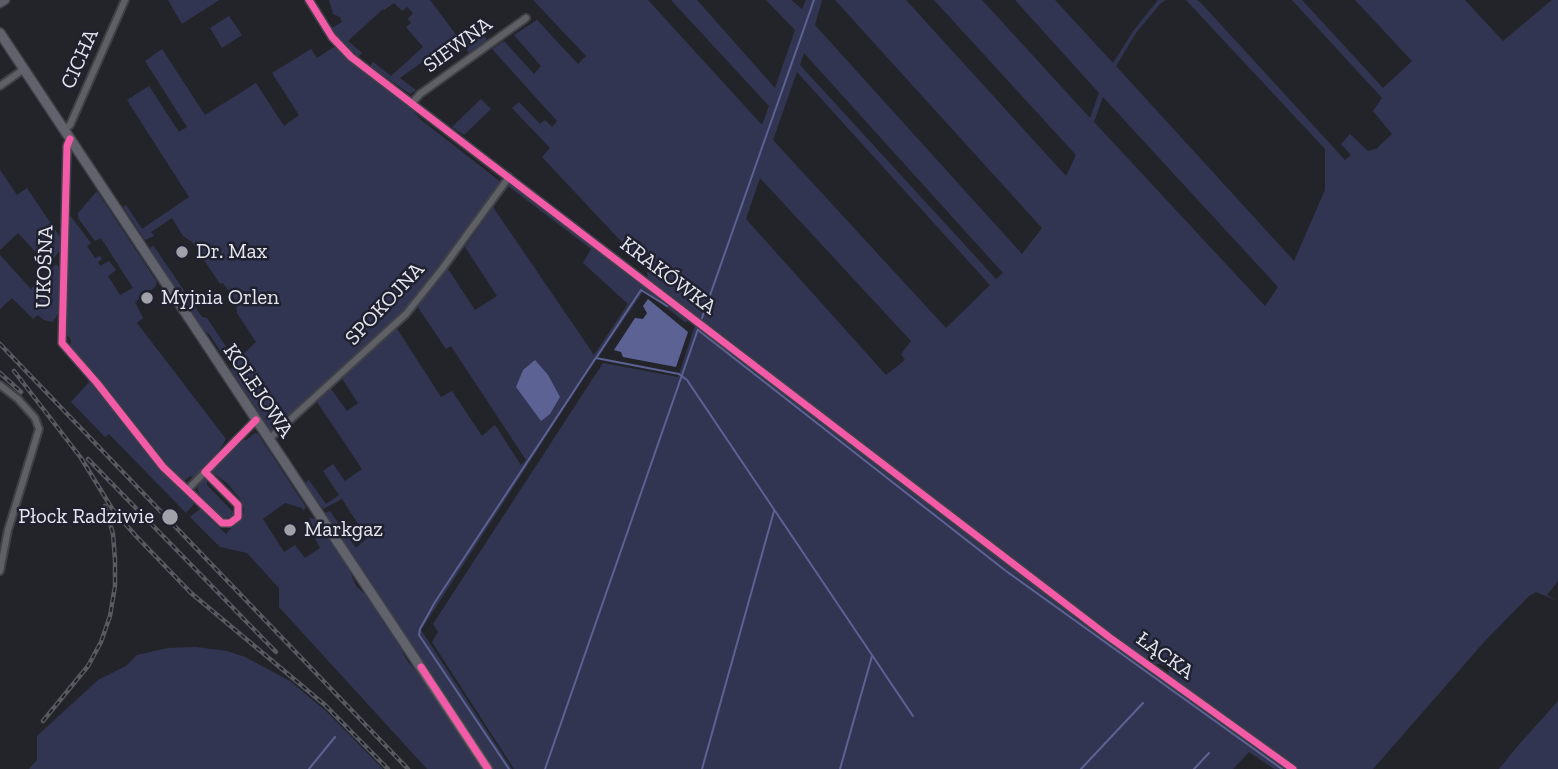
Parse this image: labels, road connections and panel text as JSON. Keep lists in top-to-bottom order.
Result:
{
  "streets": {
    "main road": ["KOLEJOWA"],
    "street": [
      "SIEWNA",
      "CICHA",
      "UKOŚNA",
      "KRAKÓWKA",
      "SPOKOJNA",
      "ŁĄCKA"
    ]
  },
  "crossings": [
    ["SIEWNA", "KRAKÓWKA"],
    ["CICHA", "KOLEJOWA"],
    ["UKOŚNA", "KOLEJOWA"],
    ["KRAKÓWKA", "SPOKOJNA"],
    ["KRAKÓWKA", "ŁĄCKA"],
    ["SPOKOJNA", "KOLEJOWA"]
  ],
  "places": [
    "Dr. Max",
    "Myjnia Orlen",
    "Płock Radziwie",
    "Markgaz"
  ]
}
